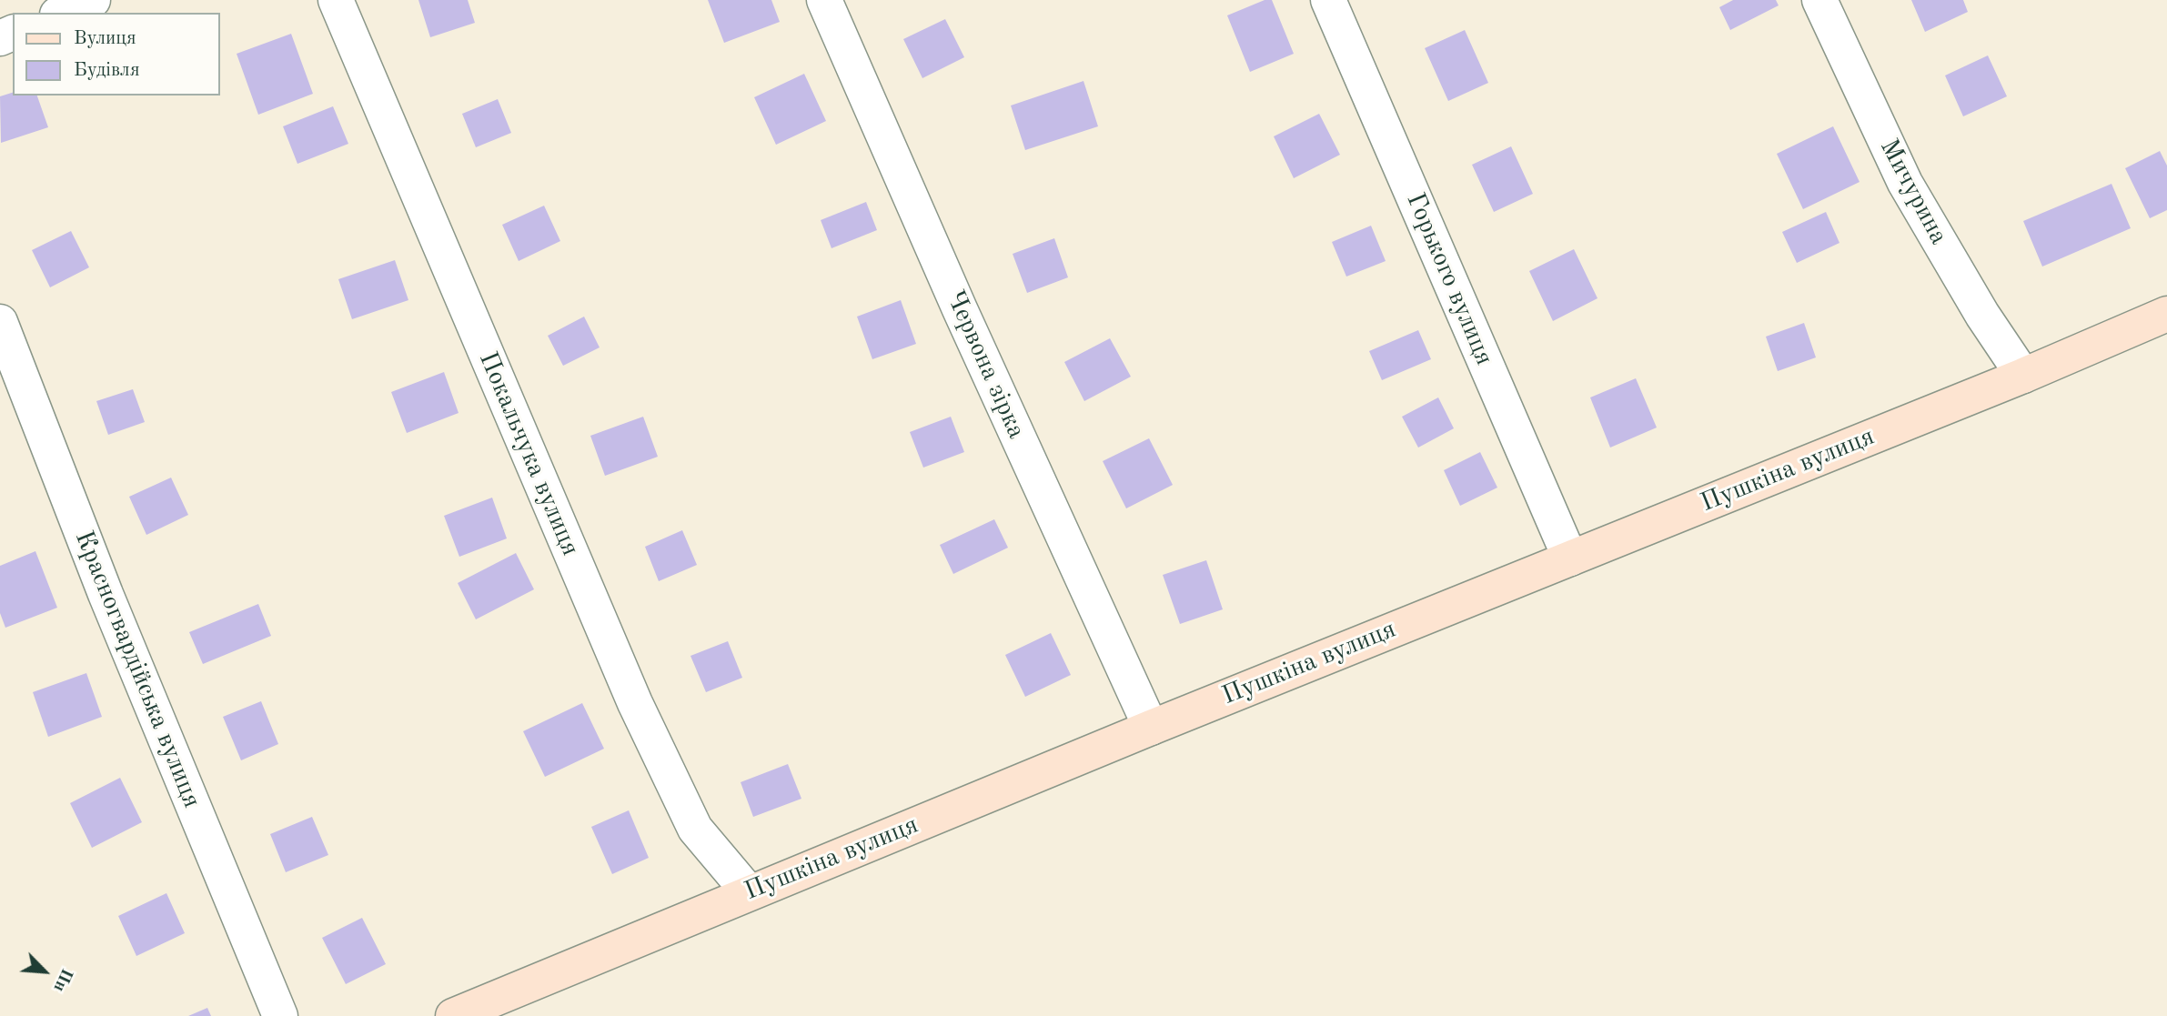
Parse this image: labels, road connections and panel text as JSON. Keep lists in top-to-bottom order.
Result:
{
  "streets": {
    "main road": ["Пушкіна вулиця"],
    "street": [
      "Мичурина",
      "Горького вулиця",
      "Червона зірка",
      "Покальчука вулиця",
      "Красногвардійська вулиця"
    ]
  },
  "crossings": [
    ["Мичурина", "Пушкіна вулиця"],
    ["Горького вулиця", "Пушкіна вулиця"],
    ["Червона зірка", "Пушкіна вулиця"],
    ["Покальчука вулиця", "Пушкіна вулиця"]
  ],
  "legend": ["Вулиця", "Будівля"],
  "north": "bottom right"
}
